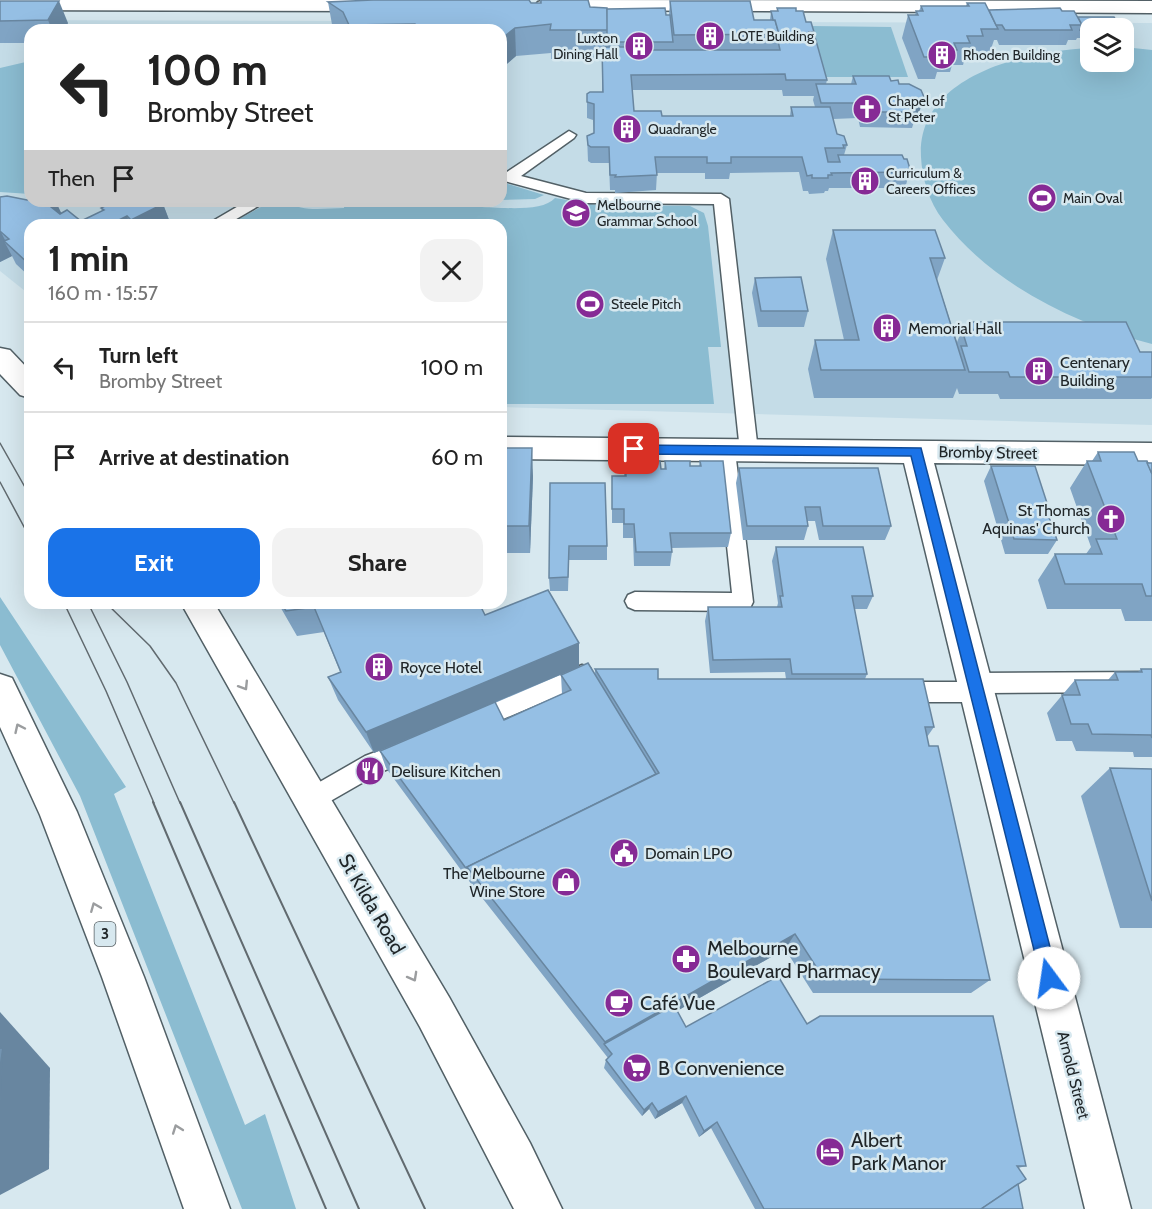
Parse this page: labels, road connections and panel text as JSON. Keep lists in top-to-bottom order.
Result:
{
  "streets": {
    "street": [
      "Bromby Street",
      "St Kilda Road",
      "3",
      "Arnold Street"
    ]
  },
  "crossings": [
    ["Bromby Street", "Arnold Street"]
  ],
  "places": {
    "building": [
      "LOTE Building",
      "Luxton Dining Hall",
      "Rhoden Building",
      "Quadrangle",
      "Curriculum & Careers Offices",
      "Memorial Hall",
      "Centenary Building",
      "Royce Hotel"
    ],
    "church": ["Chapel of St Peter", "St Thomas Aquinas' Church"],
    "sports": ["Main Oval", "Steele Pitch"],
    "school or university": ["Melbourne Grammar School"],
    "restaurant": ["Delisure Kitchen"],
    "public building": ["Domain LPO"],
    "shop": ["The Melbourne Wine Store"],
    "pharmacy": ["Melbourne Boulevard Pharmacy"],
    "cafe": ["Café Vue"],
    "supermarket": ["B Convenience"],
    "hotel": ["Albert Park Manor"]
  },
  "page": {
    "turn": ["100 m", "Bromby Street"],
    "then": "Then",
    "heading": ["1 min", "160 m · 15:57"],
    "list": [
      {
        "name": "Turn left",
        "note": "Bromby Street",
        "value": "100 m"
      },
      {
        "name": "Arrive at destination",
        "value": "60 m"
      }
    ],
    "buttons": ["Exit", "Share"]
  }
}
